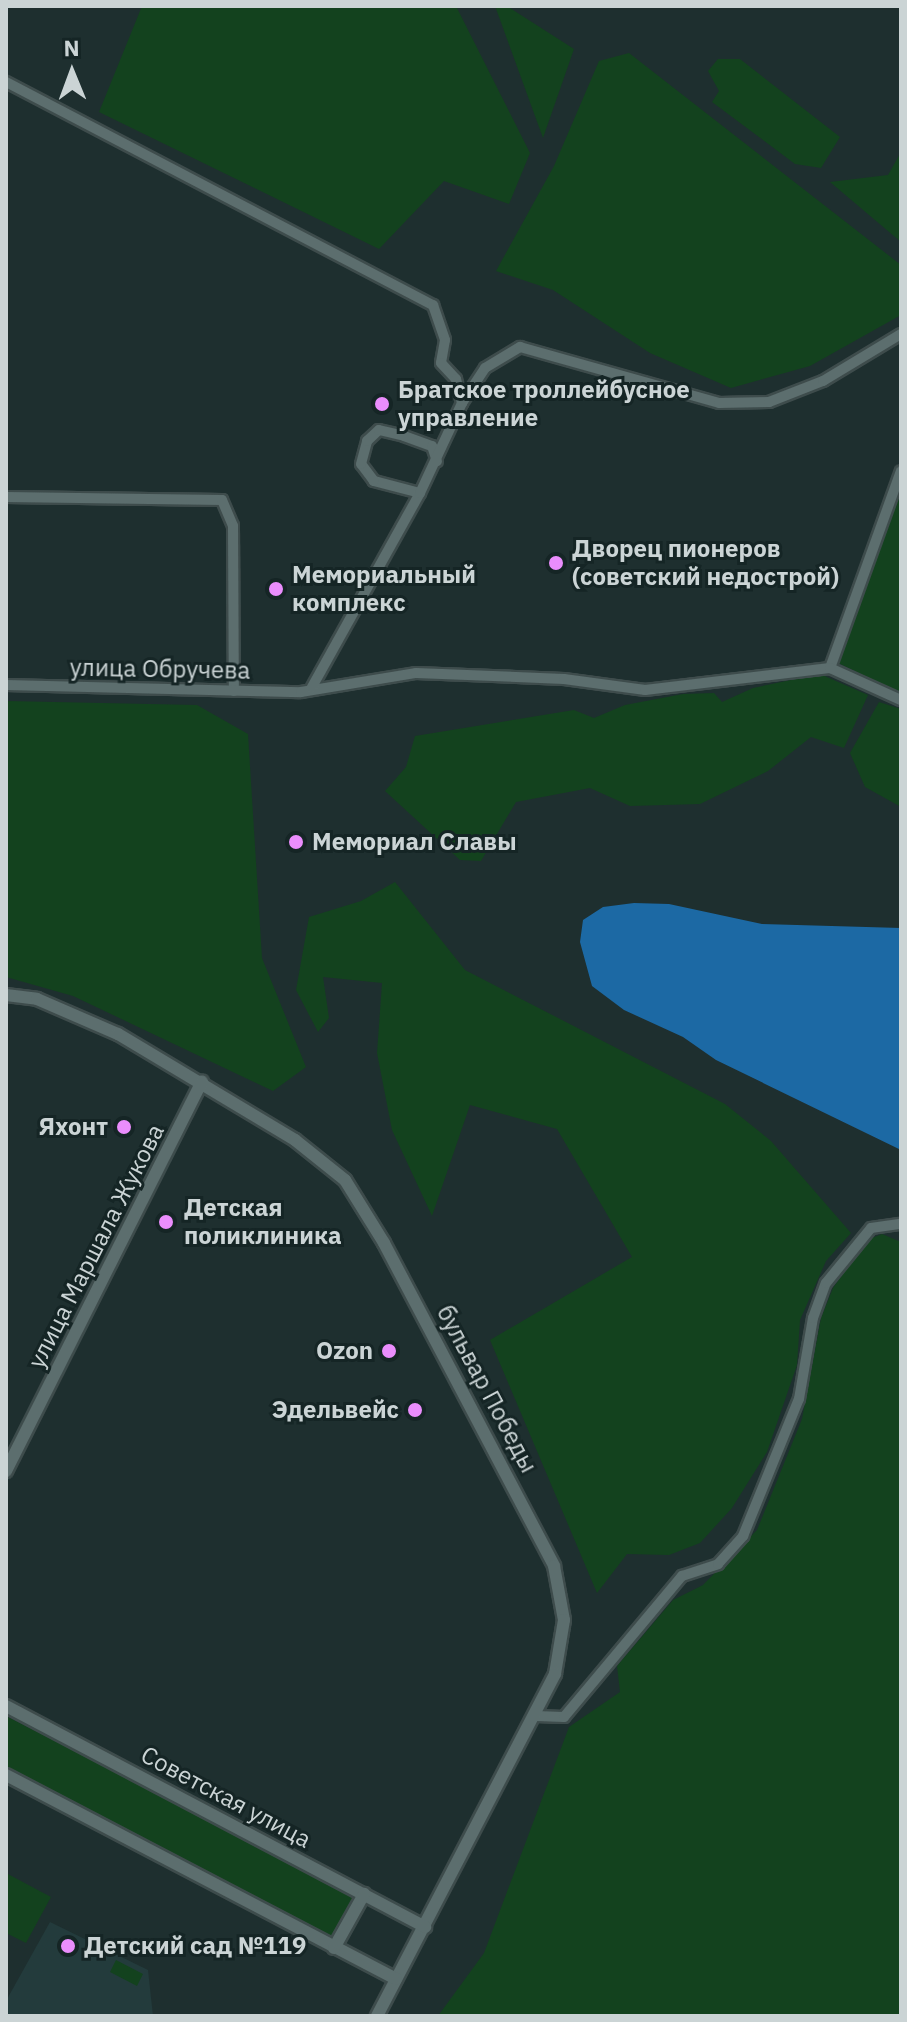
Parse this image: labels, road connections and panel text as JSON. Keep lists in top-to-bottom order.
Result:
{
  "streets": {
    "street": [
      "улица Обручева",
      "улица Маршала Жукова",
      "бульвар Победы",
      "Советская улица"
    ]
  },
  "crossings": [
    ["улица Маршала Жукова", "бульвар Победы"],
    ["бульвар Победы", "Советская улица"]
  ],
  "places": [
    "Братское троллейбусное управление",
    "Дворец пионеров (советский недострой)",
    "Мемориальный комплекс",
    "Мемориал Славы",
    "Яхонт",
    "Детская поликлиника",
    "Ozon",
    "Эдельвейс",
    "Детский сад №119"
  ],
  "north": "top"
}
